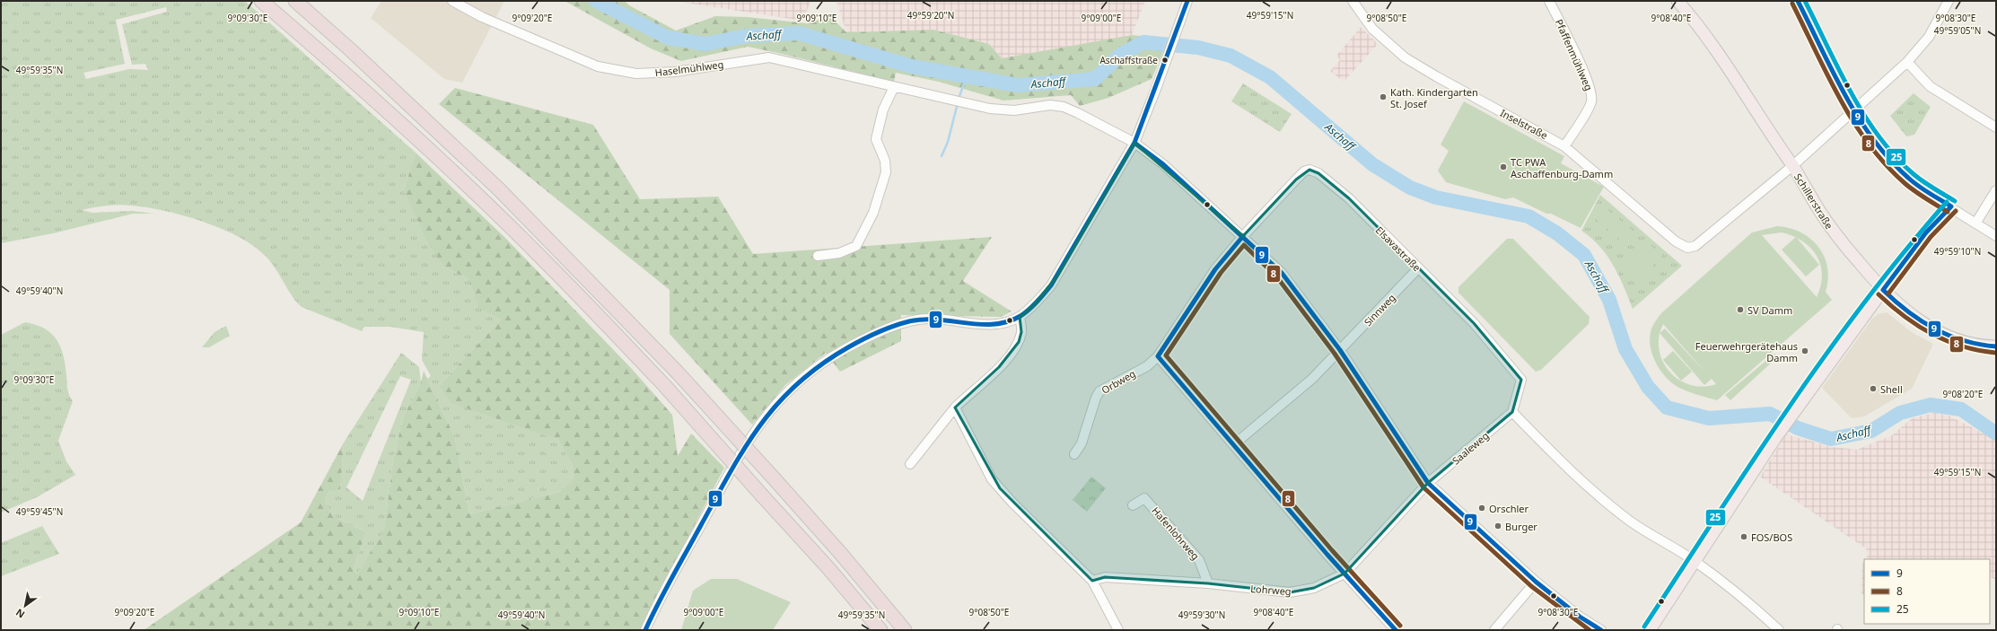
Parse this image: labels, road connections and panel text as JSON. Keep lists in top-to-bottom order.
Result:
{
  "streets": {
    "main road": ["Schillerstraße"],
    "street": [
      "Pfaffenmühlweg",
      "Haselmühlweg",
      "Inselstraße",
      "Elsavastraße",
      "Sinnweg",
      "Orbweg",
      "Saaleweg",
      "Hafenlohrweg",
      "Lohrweg"
    ]
  },
  "crossings": [
    ["Pfaffenmühlweg", "Inselstraße"],
    ["Inselstraße", "Schillerstraße"],
    ["Elsavastraße", "Sinnweg"],
    ["Elsavastraße", "Orbweg"],
    ["Elsavastraße", "Saaleweg"],
    ["Saaleweg", "Lohrweg"],
    ["Hafenlohrweg", "Lohrweg"]
  ],
  "water": ["Aschaff"],
  "places": [
    "Aschaffstraße",
    "Kath. Kindergarten St. Josef",
    "TC PWA Aschaffenburg-Damm",
    "SV Damm",
    "Feuerwehrgerätehaus Damm",
    "Shell",
    "Orschler",
    "Burger",
    "FOS/BOS"
  ],
  "lines": ["transit line 9", "transit line 25", "transit line 8"],
  "legend": ["9", "8", "25"],
  "north": "bottom left",
  "coordinates": [
    "49°59'20\"N",
    "49°59'15\"N",
    "9°09'30\"E",
    "9°09'20\"E",
    "9°09'10\"E",
    "9°09'00\"E",
    "9°08'50\"E",
    "9°08'40\"E",
    "9°08'30\"E",
    "49°59'05\"N",
    "49°59'35\"N",
    "49°59'10\"N",
    "49°59'40\"N",
    "9°08'20\"E",
    "49°59'45\"N",
    "49°59'30\"N"
  ]
}
